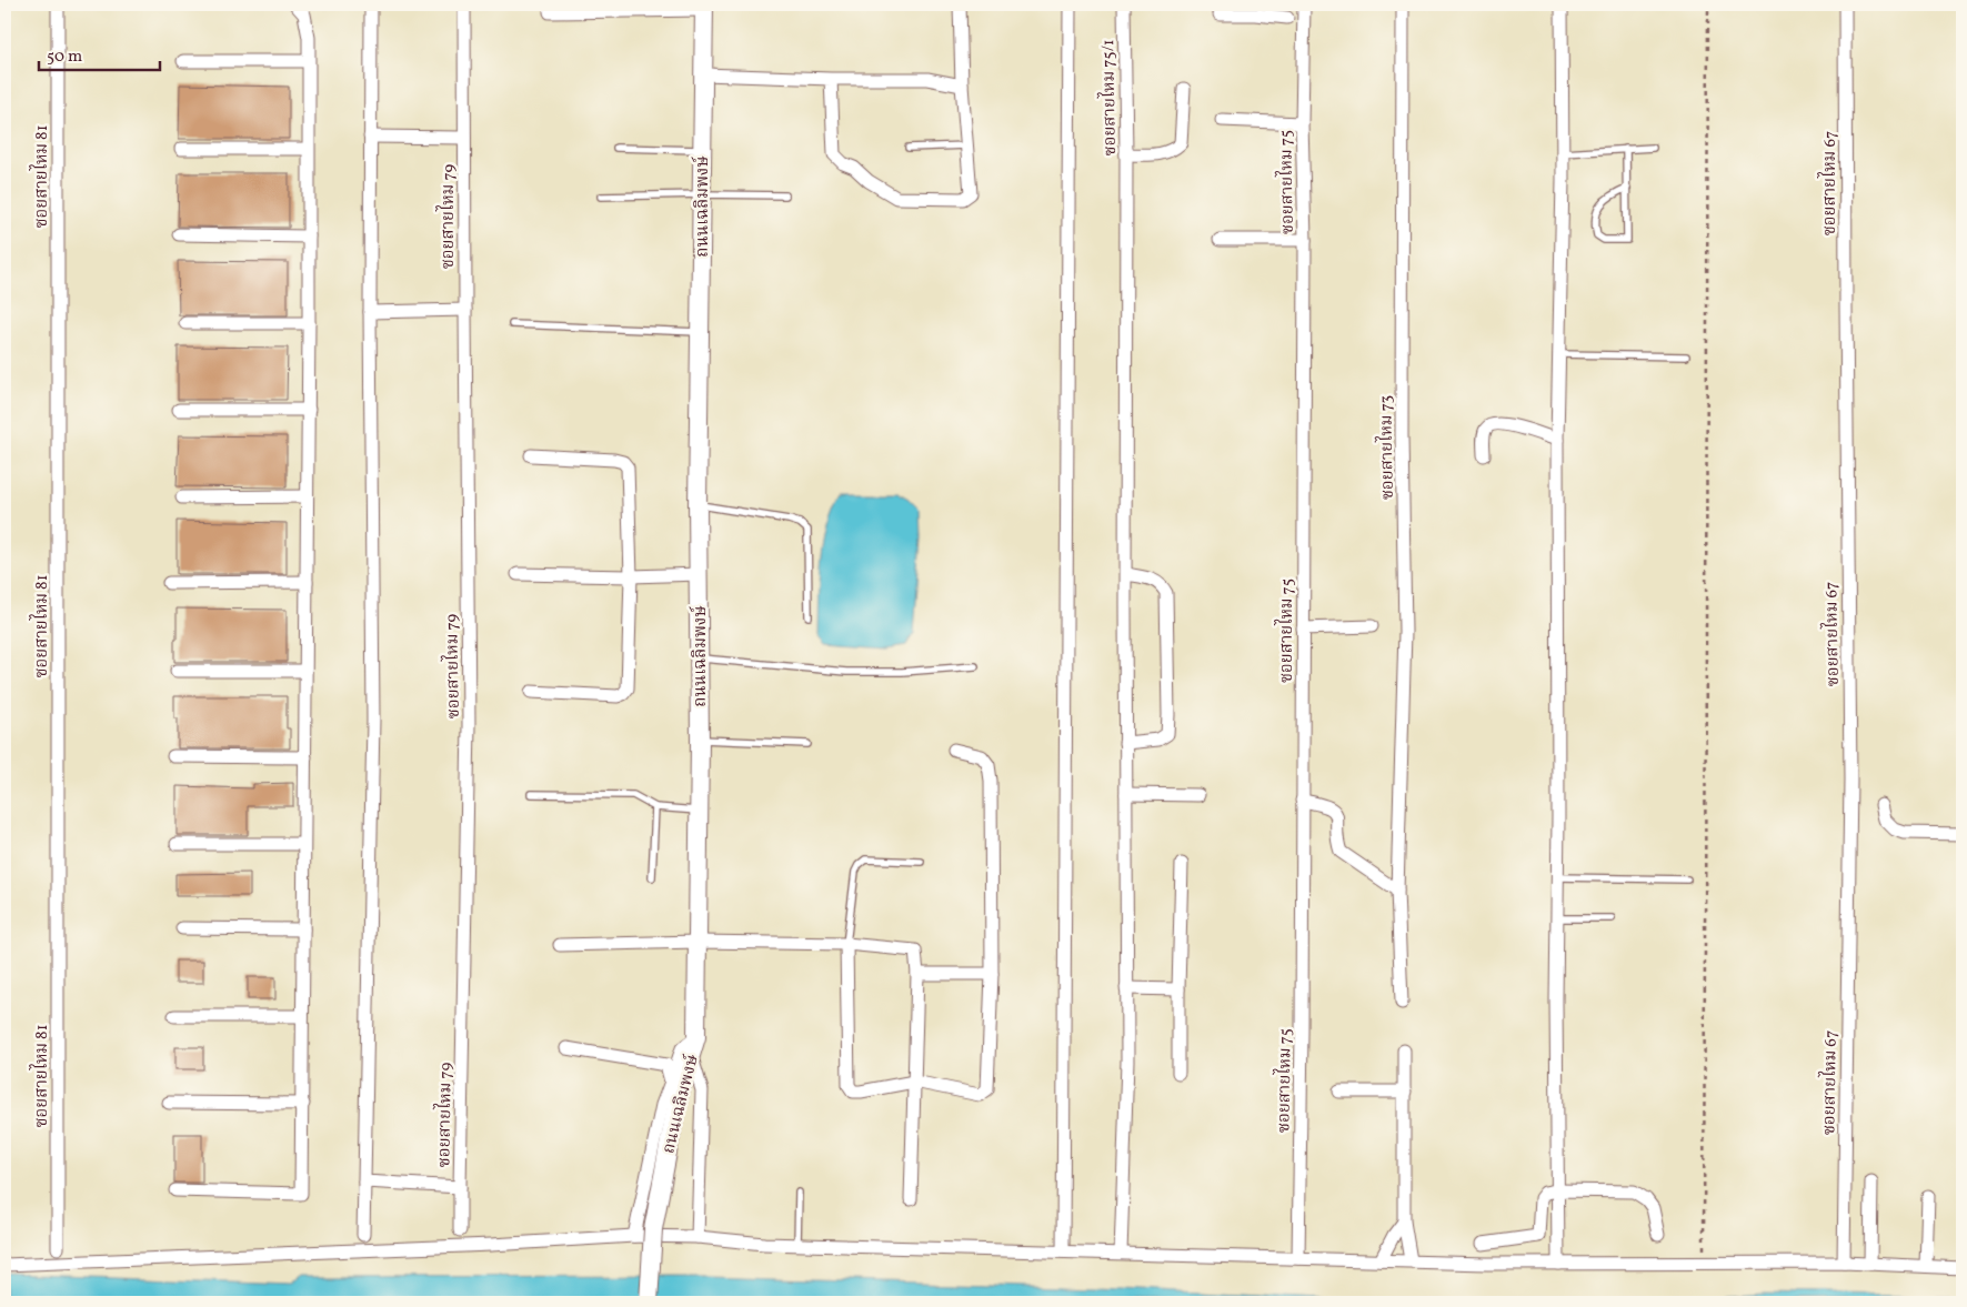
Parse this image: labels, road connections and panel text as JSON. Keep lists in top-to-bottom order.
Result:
{
  "streets": {
    "main road": ["ถนนเฉลิมพงษ์"],
    "street": [
      "ซอยสายไหม 75/1",
      "ซอยสายไหม 81",
      "ซอยสายไหม 75",
      "ซอยสายไหม 67",
      "ซอยสายไหม 79",
      "ซอยสายไหม 73"
    ]
  },
  "scale_bar": "50 m"
}
